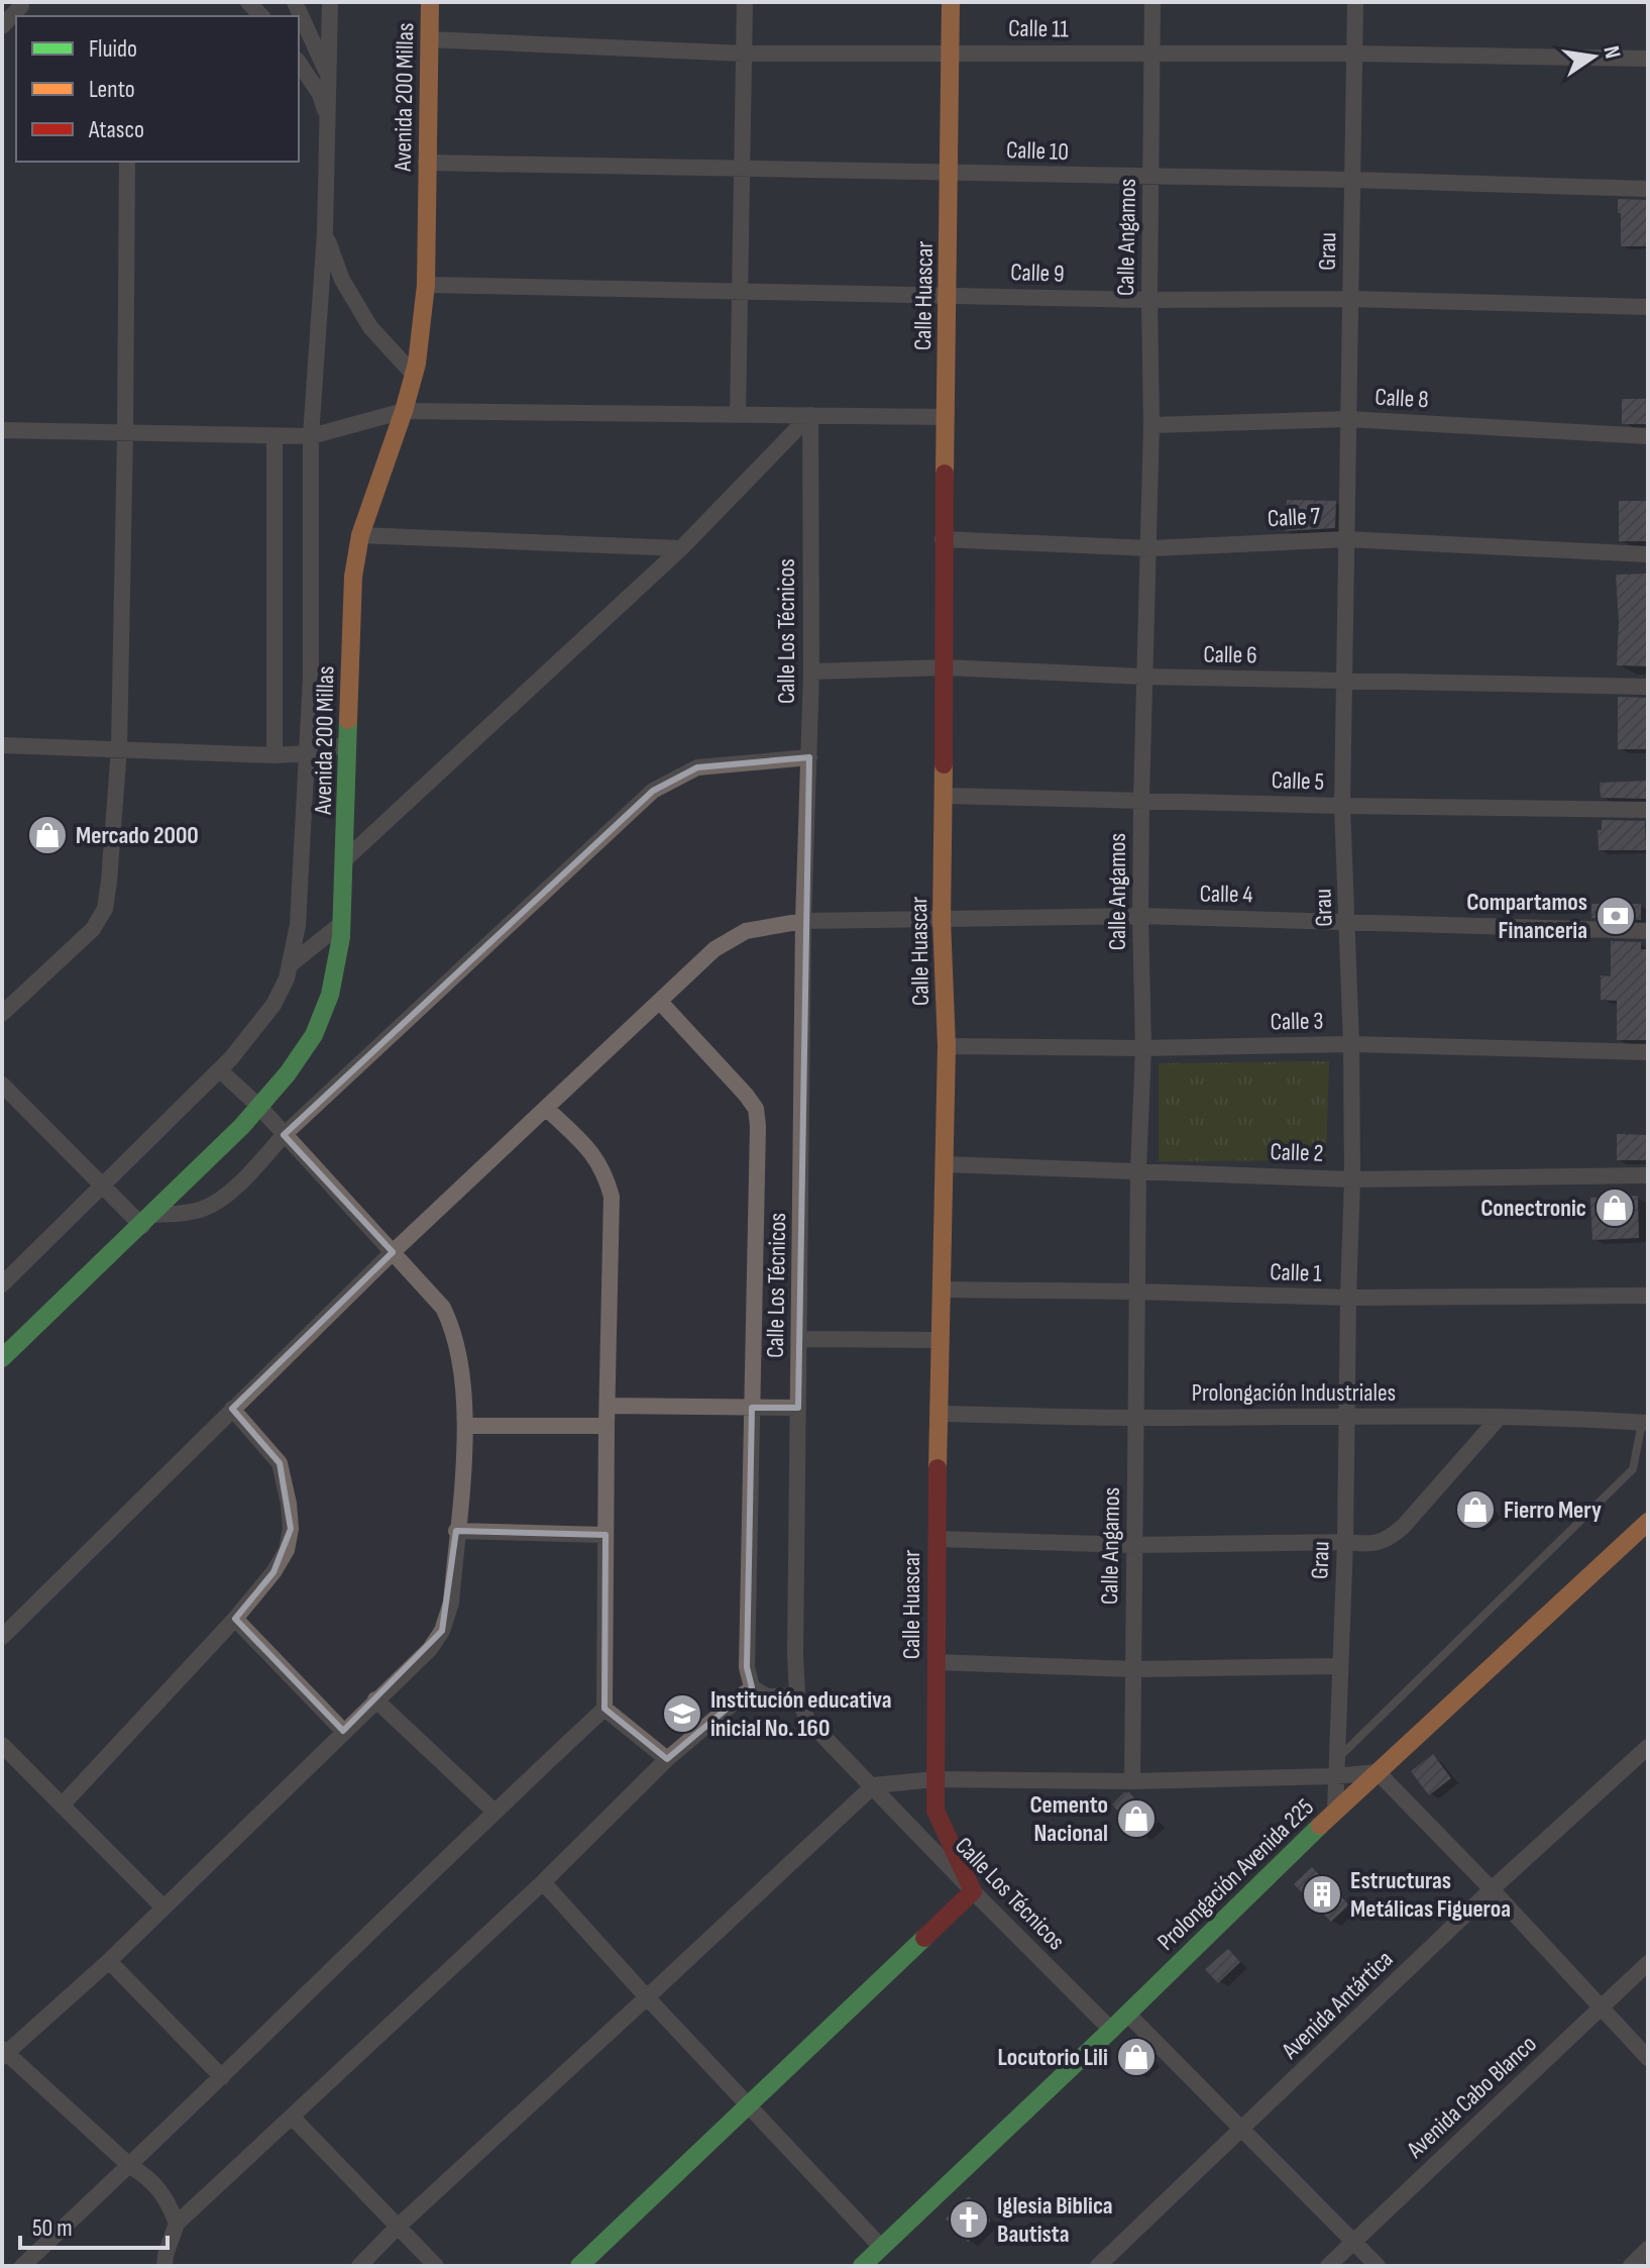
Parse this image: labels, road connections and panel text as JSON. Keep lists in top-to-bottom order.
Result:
{
  "streets": {
    "main road": ["Avenida 200 Millas", "Calle Huascar", "Prolongación Avenida 225"],
    "street": [
      "Calle 11",
      "Calle 10",
      "Calle Angamos",
      "Grau",
      "Calle 9",
      "Calle 8",
      "Calle 7",
      "Calle Los Técnicos",
      "Calle 6",
      "Calle 5",
      "Calle 4",
      "Calle 3",
      "Calle 2",
      "Calle 1",
      "Prolongación Industriales",
      "Avenida Antártica",
      "Avenida Cabo Blanco"
    ]
  },
  "crossings": [
    ["Calle 11", "Avenida 200 Millas"],
    ["Calle 11", "Calle Angamos"],
    ["Calle 11", "Grau"],
    ["Calle 11", "Calle Huascar"],
    ["Avenida 200 Millas", "Calle 10"],
    ["Avenida 200 Millas", "Calle 9"],
    ["Calle 10", "Calle Angamos"],
    ["Calle 10", "Grau"],
    ["Calle 10", "Calle Huascar"],
    ["Calle Angamos", "Calle 9"],
    ["Calle Angamos", "Calle 8"],
    ["Calle Angamos", "Calle 7"],
    ["Calle Angamos", "Calle 6"],
    ["Calle Angamos", "Calle 5"],
    ["Calle Angamos", "Calle 4"],
    ["Calle Angamos", "Calle 3"],
    ["Calle Angamos", "Calle 2"],
    ["Calle Angamos", "Calle 1"],
    ["Calle Angamos", "Prolongación Industriales"],
    ["Grau", "Calle 9"],
    ["Grau", "Calle 8"],
    ["Grau", "Calle 7"],
    ["Grau", "Calle 6"],
    ["Grau", "Calle 5"],
    ["Grau", "Calle 4"],
    ["Grau", "Calle 3"],
    ["Grau", "Calle 2"],
    ["Grau", "Calle 1"],
    ["Grau", "Prolongación Industriales"],
    ["Grau", "Prolongación Avenida 225"],
    ["Calle 9", "Calle Huascar"],
    ["Calle Huascar", "Calle 7"],
    ["Calle Huascar", "Calle Los Técnicos"],
    ["Calle Huascar", "Calle 6"],
    ["Calle Huascar", "Calle 5"],
    ["Calle Huascar", "Calle 4"],
    ["Calle Huascar", "Calle 3"],
    ["Calle Huascar", "Calle 2"],
    ["Calle Huascar", "Calle 1"],
    ["Calle Huascar", "Prolongación Industriales"],
    ["Calle Los Técnicos", "Calle 6"],
    ["Calle Los Técnicos", "Calle 4"],
    ["Calle Los Técnicos", "Prolongación Avenida 225"]
  ],
  "places": {
    "shop": [
      "Mercado 2000",
      "Conectronic",
      "Fierro Mery",
      "Cemento Nacional",
      "Locutorio Lili"
    ],
    "bank": ["Compartamos Financeria"],
    "school or university": ["Institución educativa inicial No. 160"],
    "building": ["Estructuras Metálicas Figueroa"],
    "church": ["Iglesia Biblica Bautista"]
  },
  "legend": ["Fluido", "Lento", "Atasco"],
  "scale_bar": "50 m",
  "north": "right"
}
